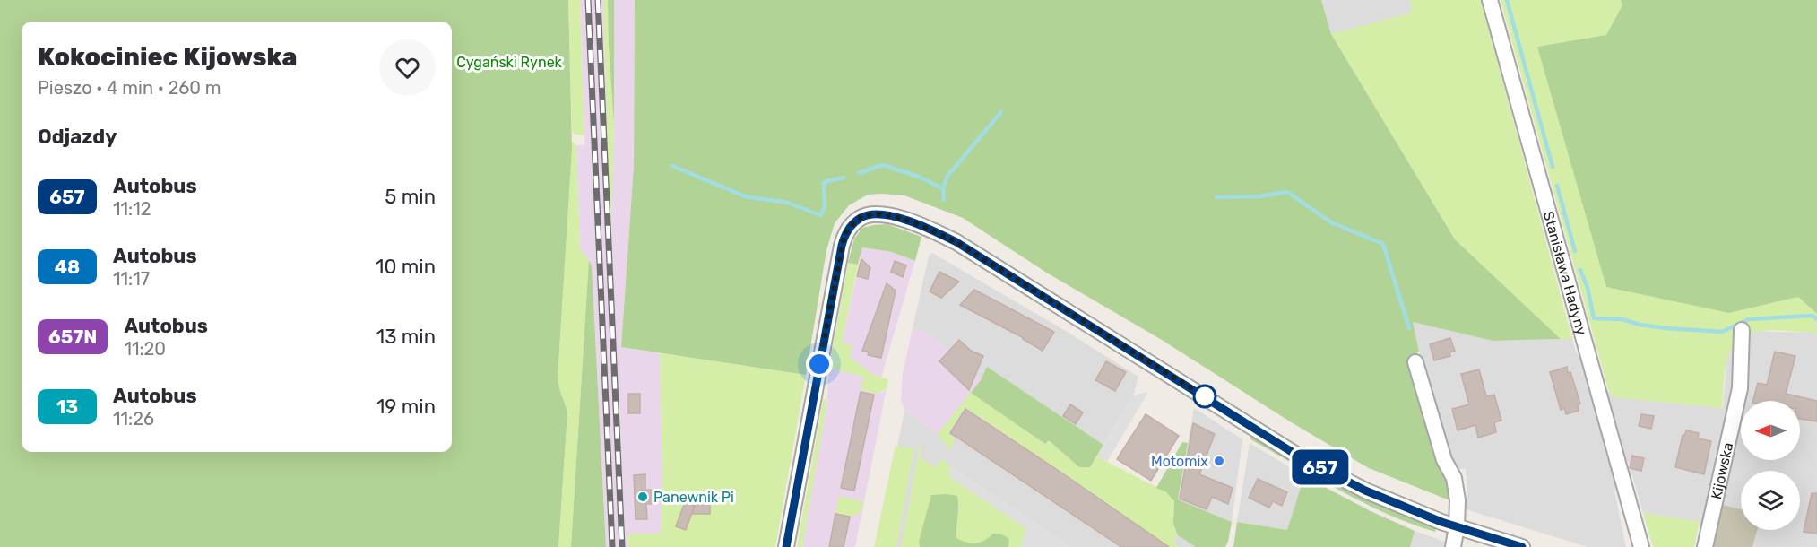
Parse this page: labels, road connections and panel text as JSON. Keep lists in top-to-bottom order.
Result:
{
  "streets": {
    "street": ["Stanisława Hadyny", "Kijowska"]
  },
  "parks": ["Cygański Rynek"],
  "places": ["Motomix", "Panewnik Pi"],
  "lines": ["bus line 657"],
  "north": "left",
  "page": {
    "on_map": "657",
    "heading": [
      ["Kokociniec Kijowska", "Pieszo · 4 min · 260 m"],
      "Odjazdy"
    ],
    "list": [
      {
        "mark": "657",
        "name": "Autobus",
        "note": "11:12",
        "value": "5 min"
      },
      {
        "mark": "48",
        "name": "Autobus",
        "note": "11:17",
        "value": "10 min"
      },
      {
        "mark": "657N",
        "name": "Autobus",
        "note": "11:20",
        "value": "13 min"
      },
      {
        "mark": "13",
        "name": "Autobus",
        "note": "11:26",
        "value": "19 min"
      }
    ]
  }
}
